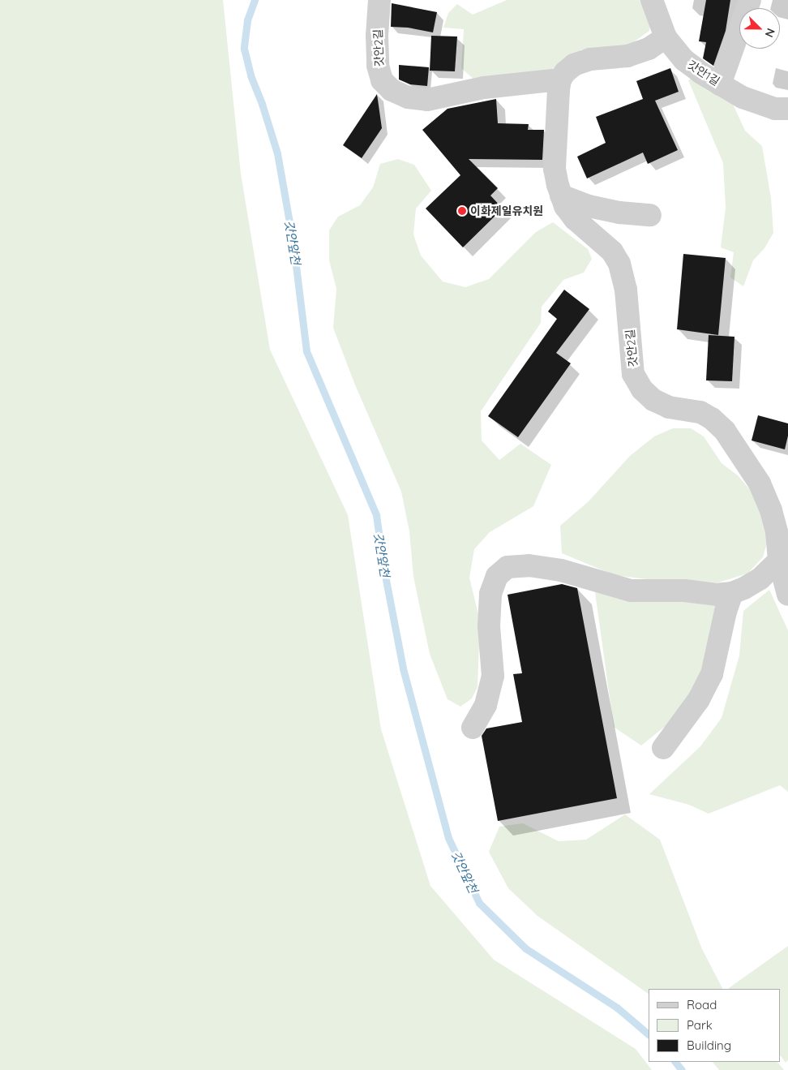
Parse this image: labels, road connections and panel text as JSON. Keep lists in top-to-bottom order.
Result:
{
  "streets": {
    "street": ["갓안2길", "갓안1길"]
  },
  "water": ["갓안앞천"],
  "places": ["이화제일유치원"],
  "legend": ["Road", "Park", "Building"],
  "north": "bottom right"
}
